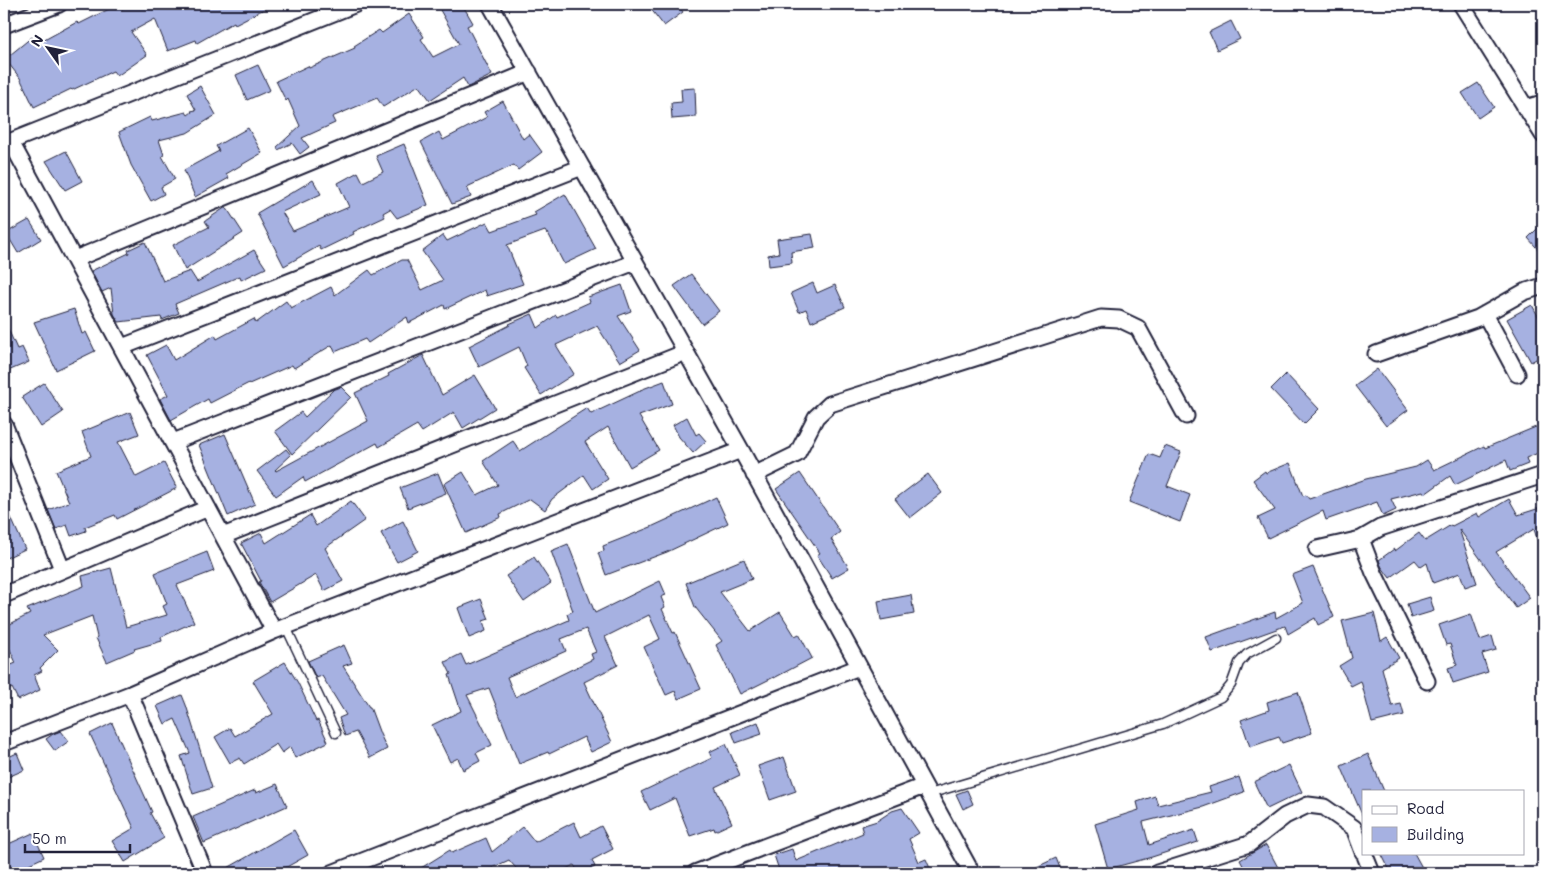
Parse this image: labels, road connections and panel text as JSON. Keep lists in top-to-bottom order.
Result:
{
  "legend": ["Road", "Building"],
  "scale_bar": "50 m",
  "north": "top left"
}
